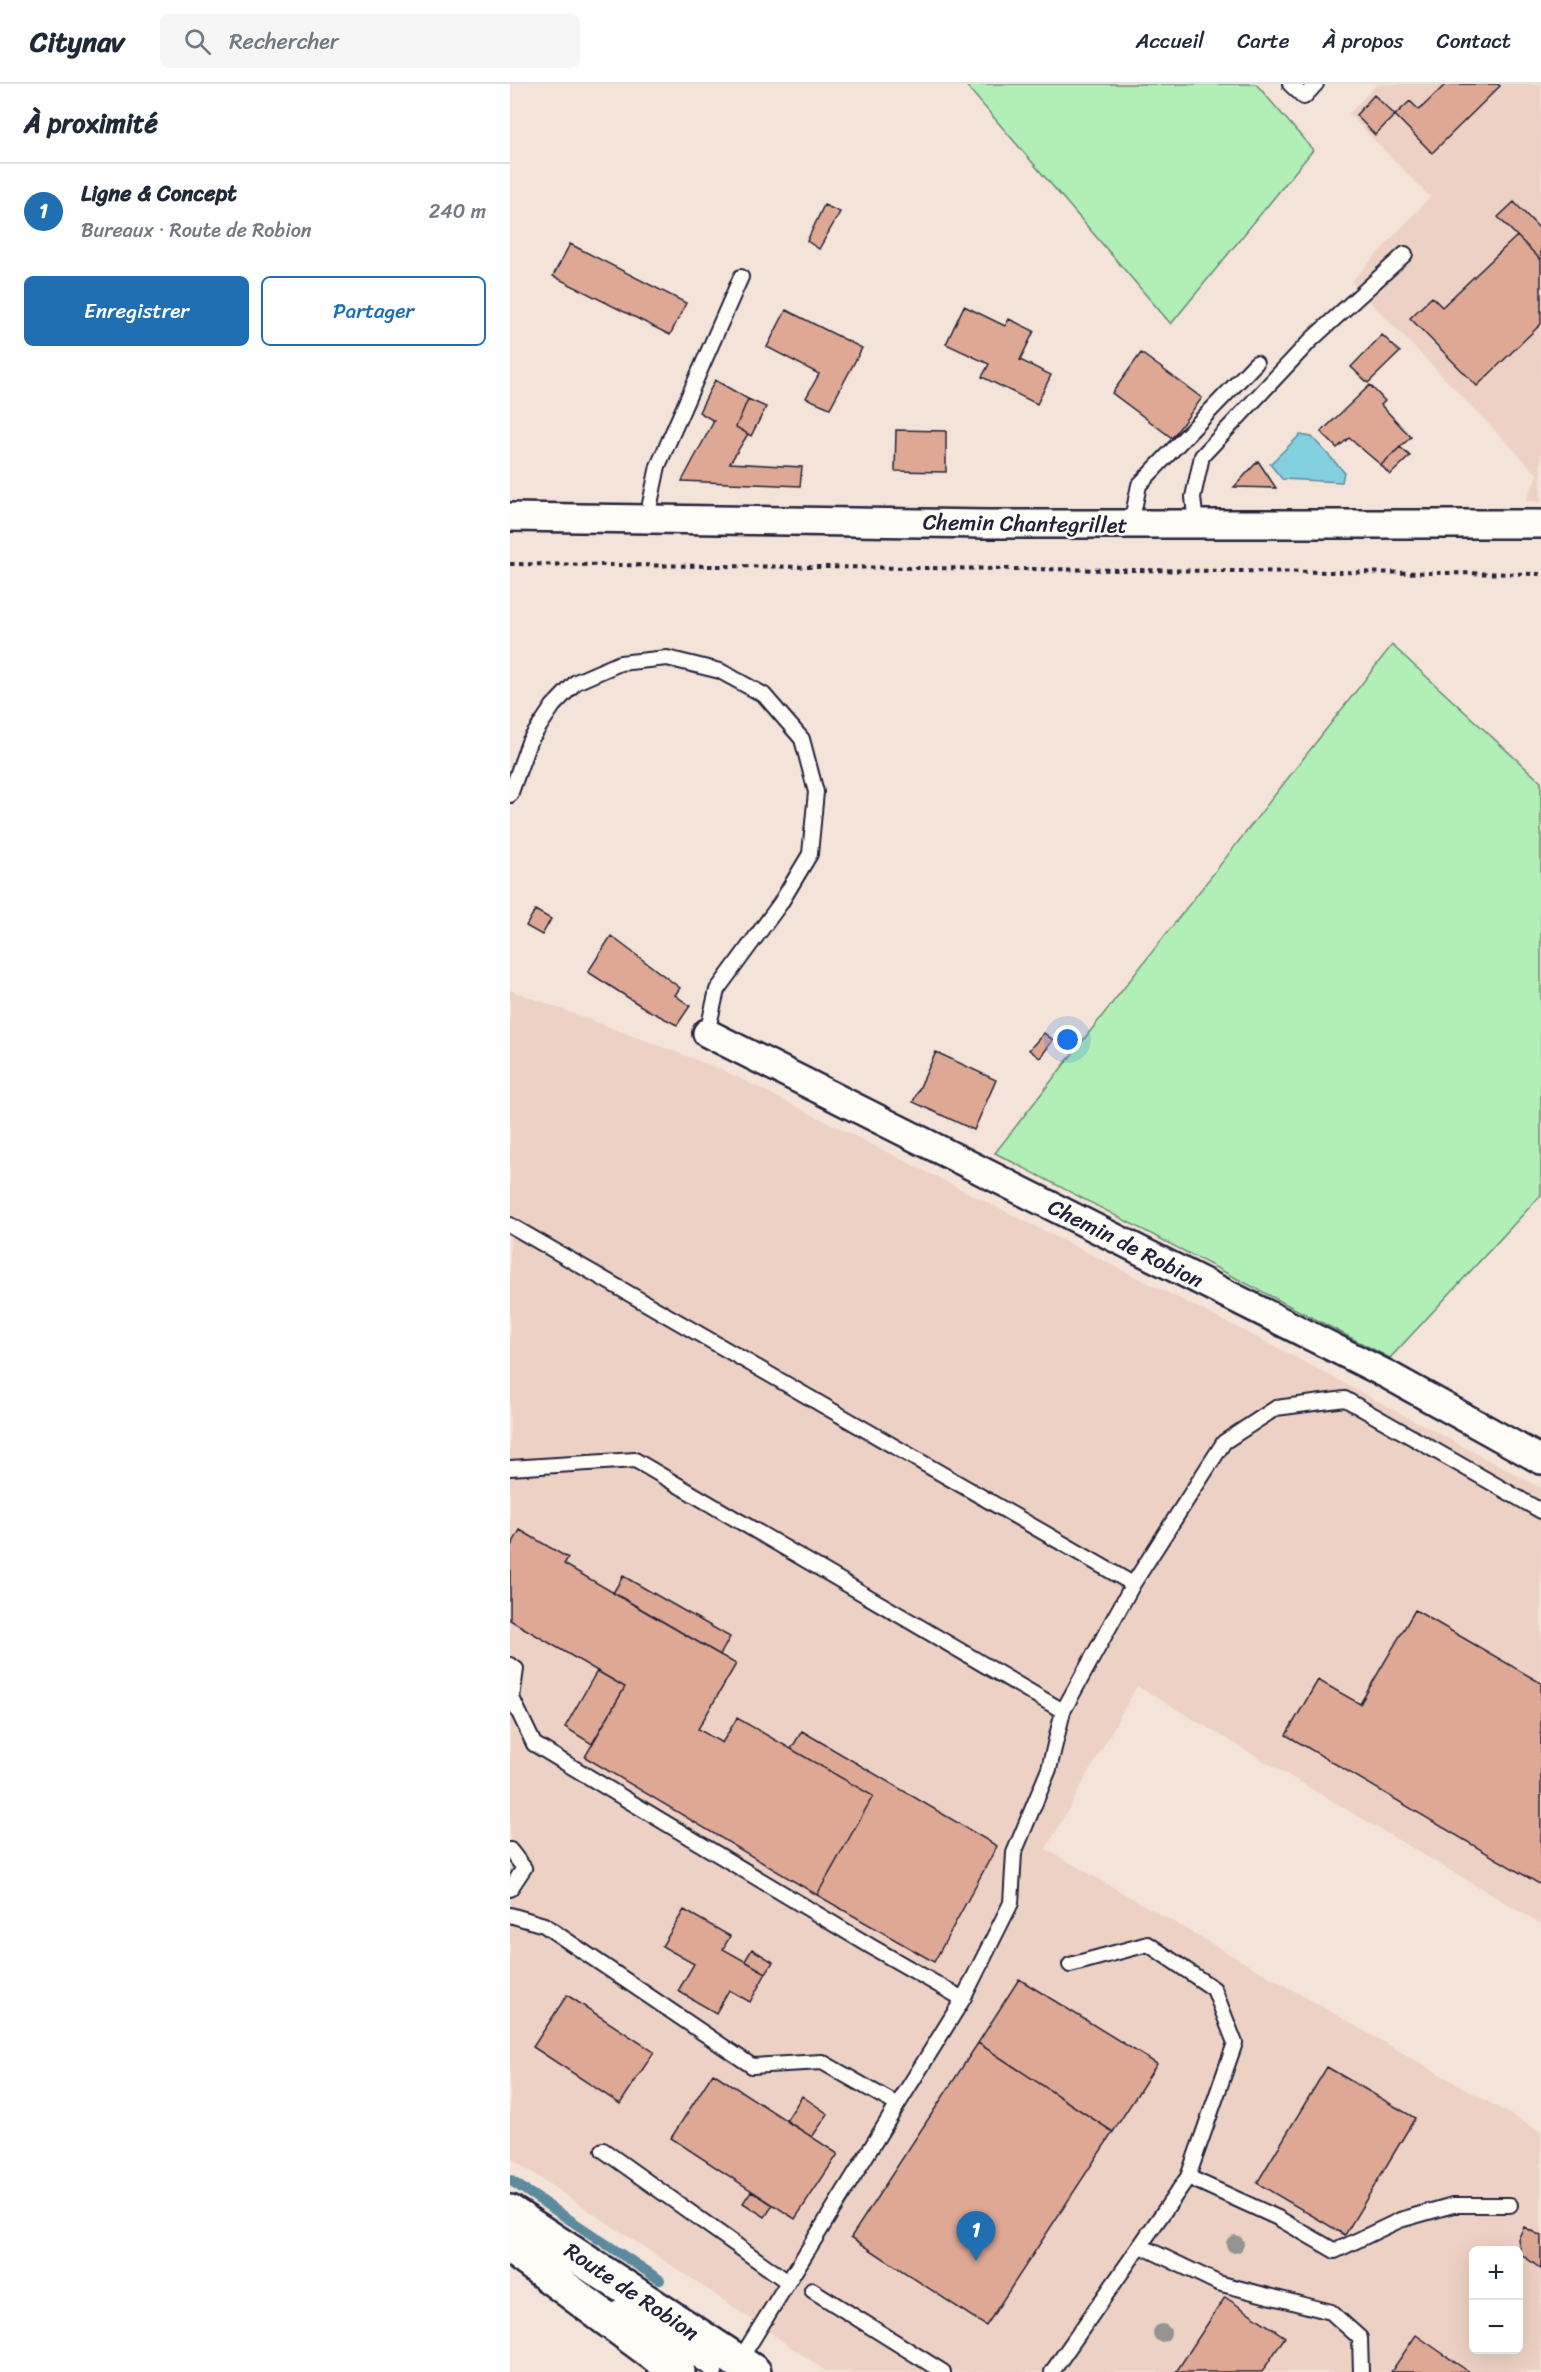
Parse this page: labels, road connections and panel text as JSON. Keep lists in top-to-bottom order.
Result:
{
  "streets": {
    "main road": ["Route de Robion"],
    "street": ["Chemin Chantegrillet", "Chemin de Robion"]
  },
  "page": {
    "header": "Citynav",
    "search": "Rechercher",
    "nav": [
      "Accueil",
      "Carte",
      "À propos",
      "Contact"
    ],
    "heading": "À proximité",
    "list": [
      {
        "mark": "1",
        "name": "Ligne & Concept",
        "note": "Bureaux · Route de Robion",
        "value": "240 m"
      }
    ],
    "buttons": ["Enregistrer", "Partager"],
    "pins": "1",
    "map_buttons": ["+", "−"]
  }
}
